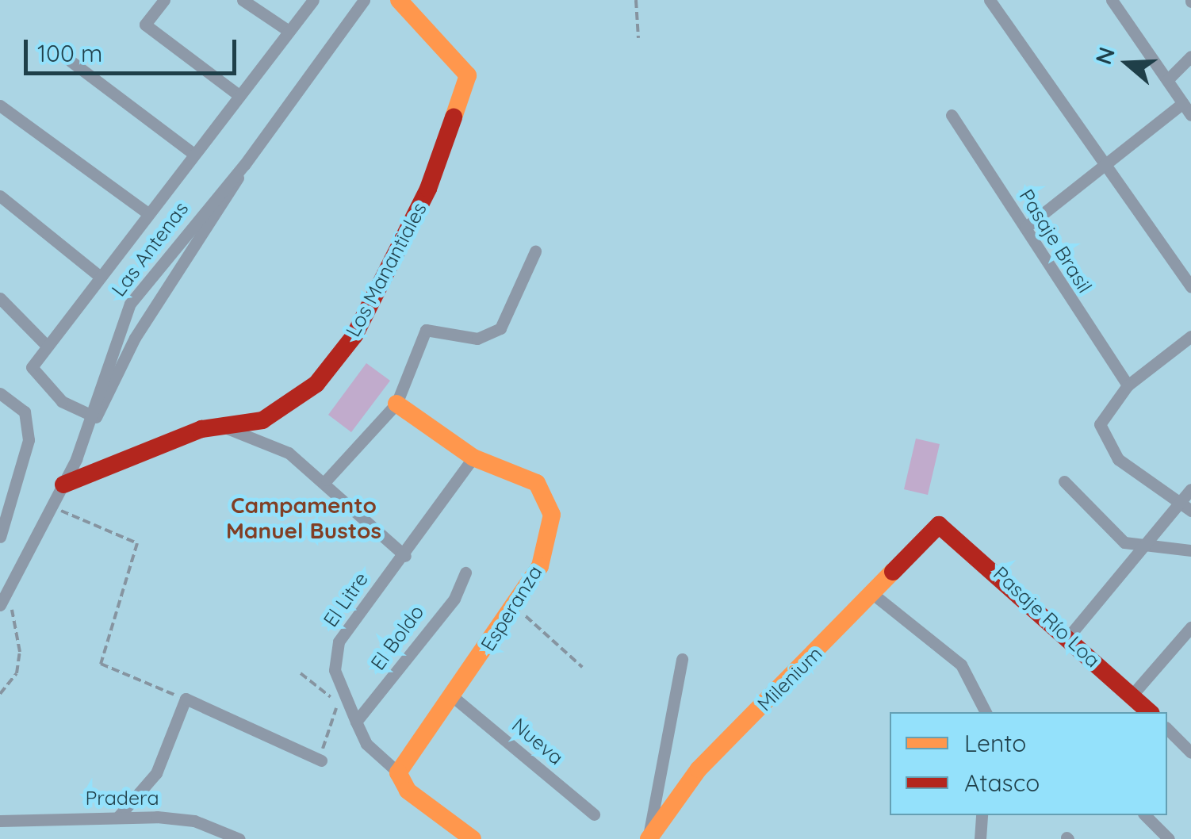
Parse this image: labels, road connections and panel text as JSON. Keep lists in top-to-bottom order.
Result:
{
  "streets": {
    "street": [
      "Pasaje Brasil",
      "Las Antenas",
      "Los Manantiales",
      "El Litre",
      "Esperanza",
      "Pasaje Río Loa",
      "El Boldo",
      "Milenium",
      "Nueva",
      "Pradera"
    ]
  },
  "crossings": [
    ["Las Antenas", "Los Manantiales"],
    ["El Litre", "Esperanza"],
    ["El Litre", "El Boldo"],
    ["Esperanza", "Nueva"],
    ["Pasaje Río Loa", "Milenium"]
  ],
  "districts": ["Campamento Manuel Bustos"],
  "legend": ["Lento", "Atasco"],
  "scale_bar": "100 m",
  "north": "left"
}
